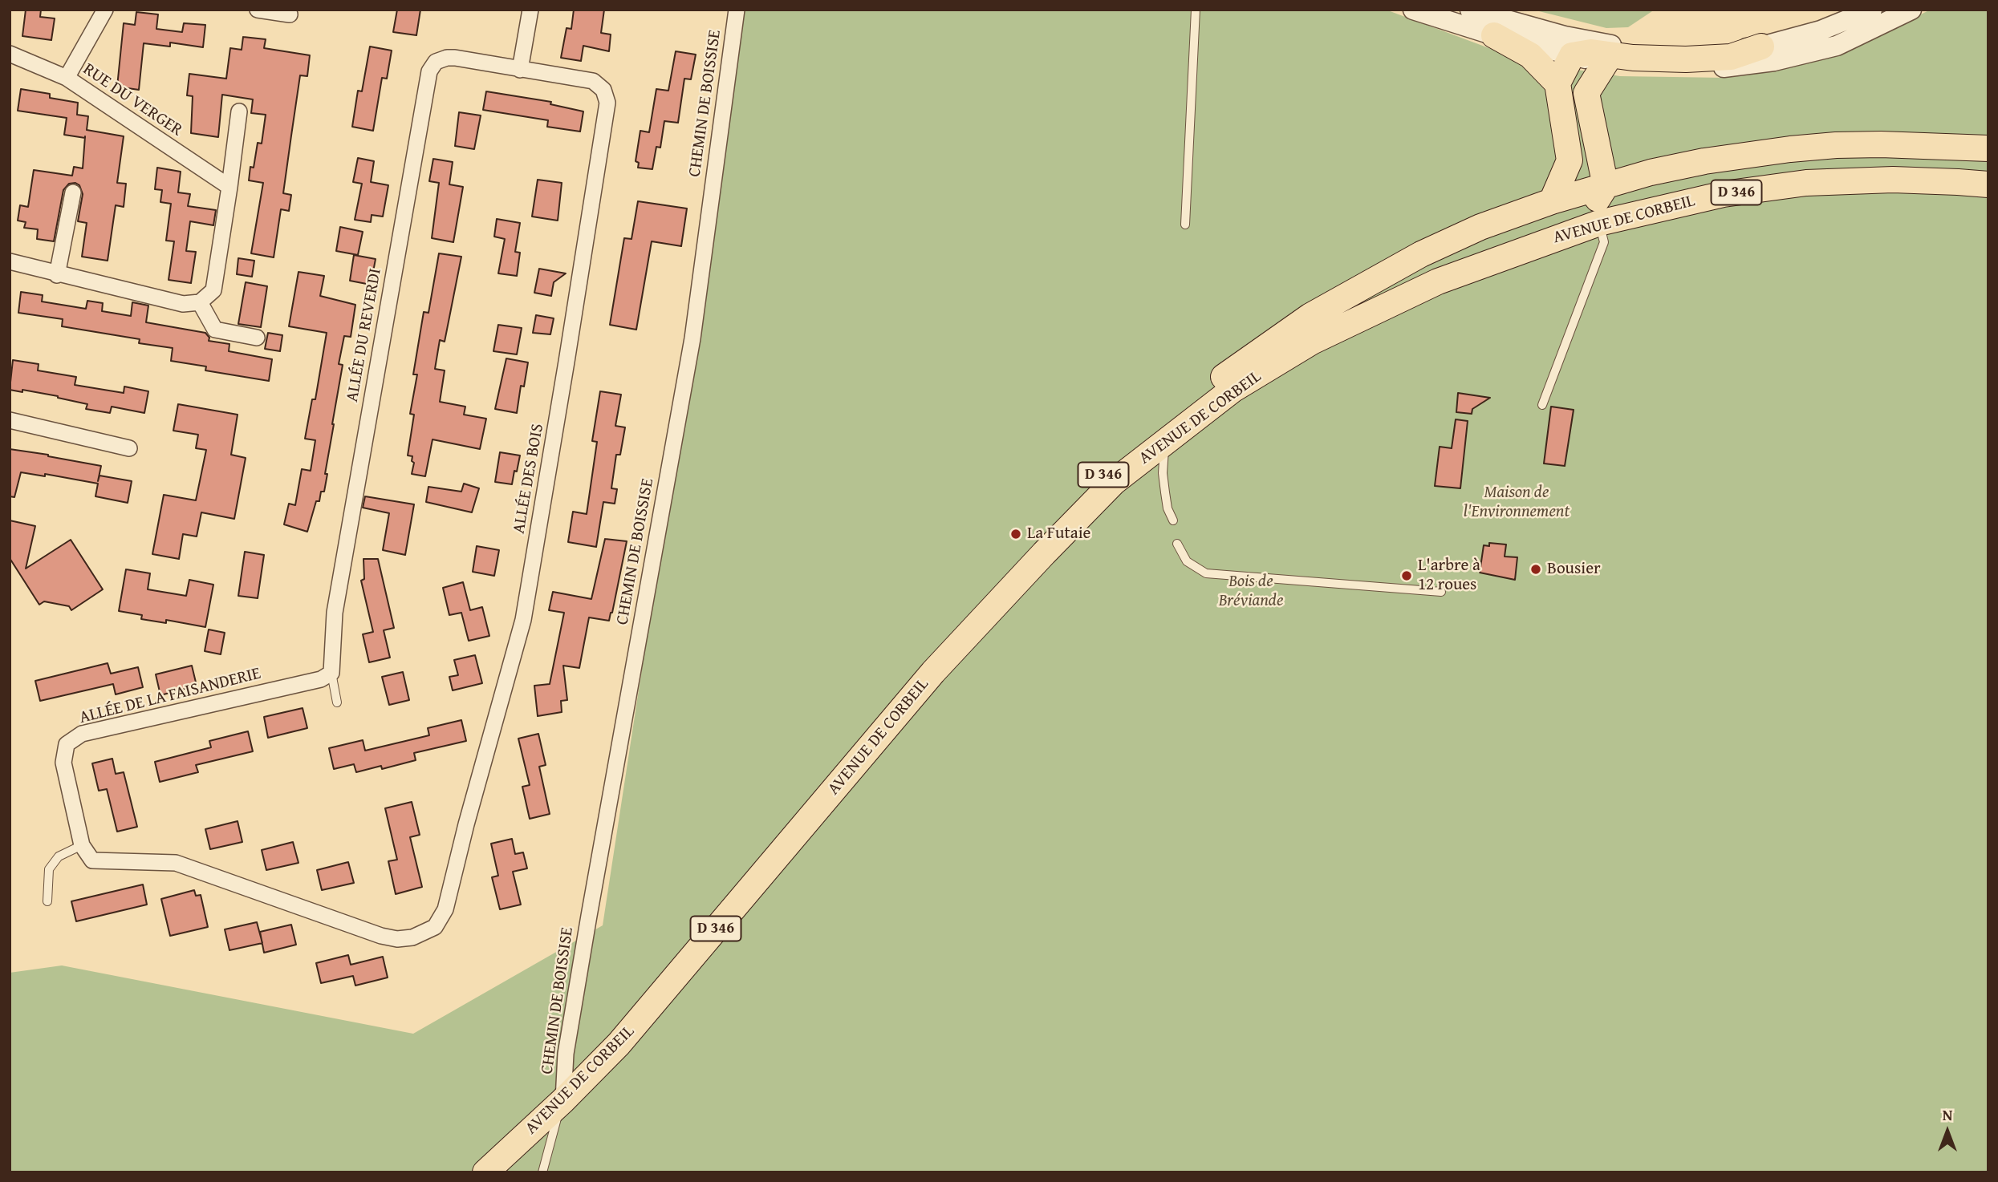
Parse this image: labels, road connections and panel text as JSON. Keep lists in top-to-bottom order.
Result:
{
  "streets": {
    "main road": ["D 346", "AVENUE DE CORBEIL"],
    "street": [
      "RUE DU VERGER",
      "CHEMIN DE BOISSISE",
      "ALLÉE DU REVERDI",
      "ALLÉE DES BOIS",
      "ALLÉE DE LA FAISANDERIE"
    ]
  },
  "crossings": [
    ["CHEMIN DE BOISSISE", "AVENUE DE CORBEIL"],
    ["D 346", "AVENUE DE CORBEIL"],
    ["ALLÉE DU REVERDI", "ALLÉE DES BOIS"],
    ["ALLÉE DU REVERDI", "ALLÉE DE LA FAISANDERIE"],
    ["ALLÉE DES BOIS", "ALLÉE DE LA FAISANDERIE"]
  ],
  "parks": ["Maison de l'Environnement", "Bois de Bréviande"],
  "places": ["La Futaie", "Bousier", "L'arbre à 12 roues"],
  "north": "top"
}
